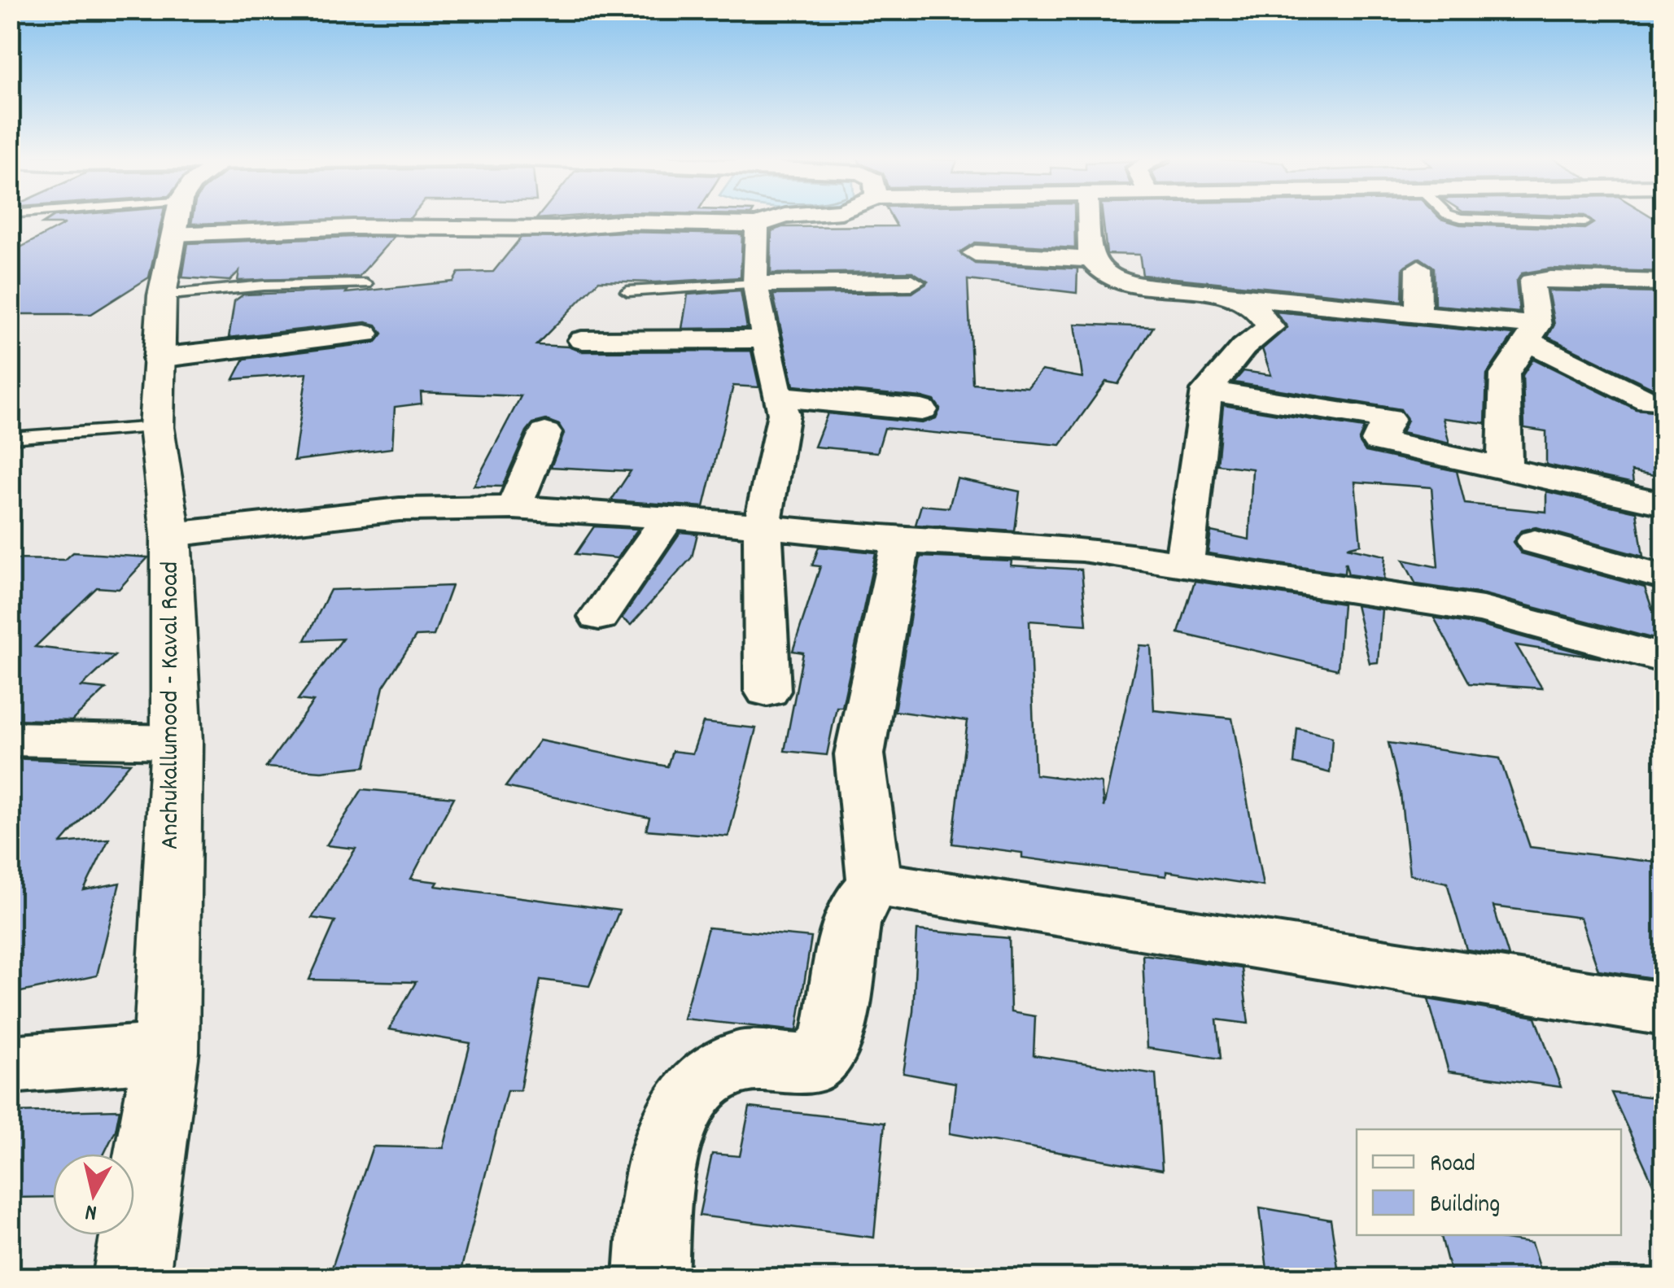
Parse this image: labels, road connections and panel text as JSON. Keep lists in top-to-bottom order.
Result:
{
  "streets": {
    "street": ["Anchukallumood - Kaval Road"]
  },
  "legend": ["Road", "Building"],
  "north": "bottom"
}
